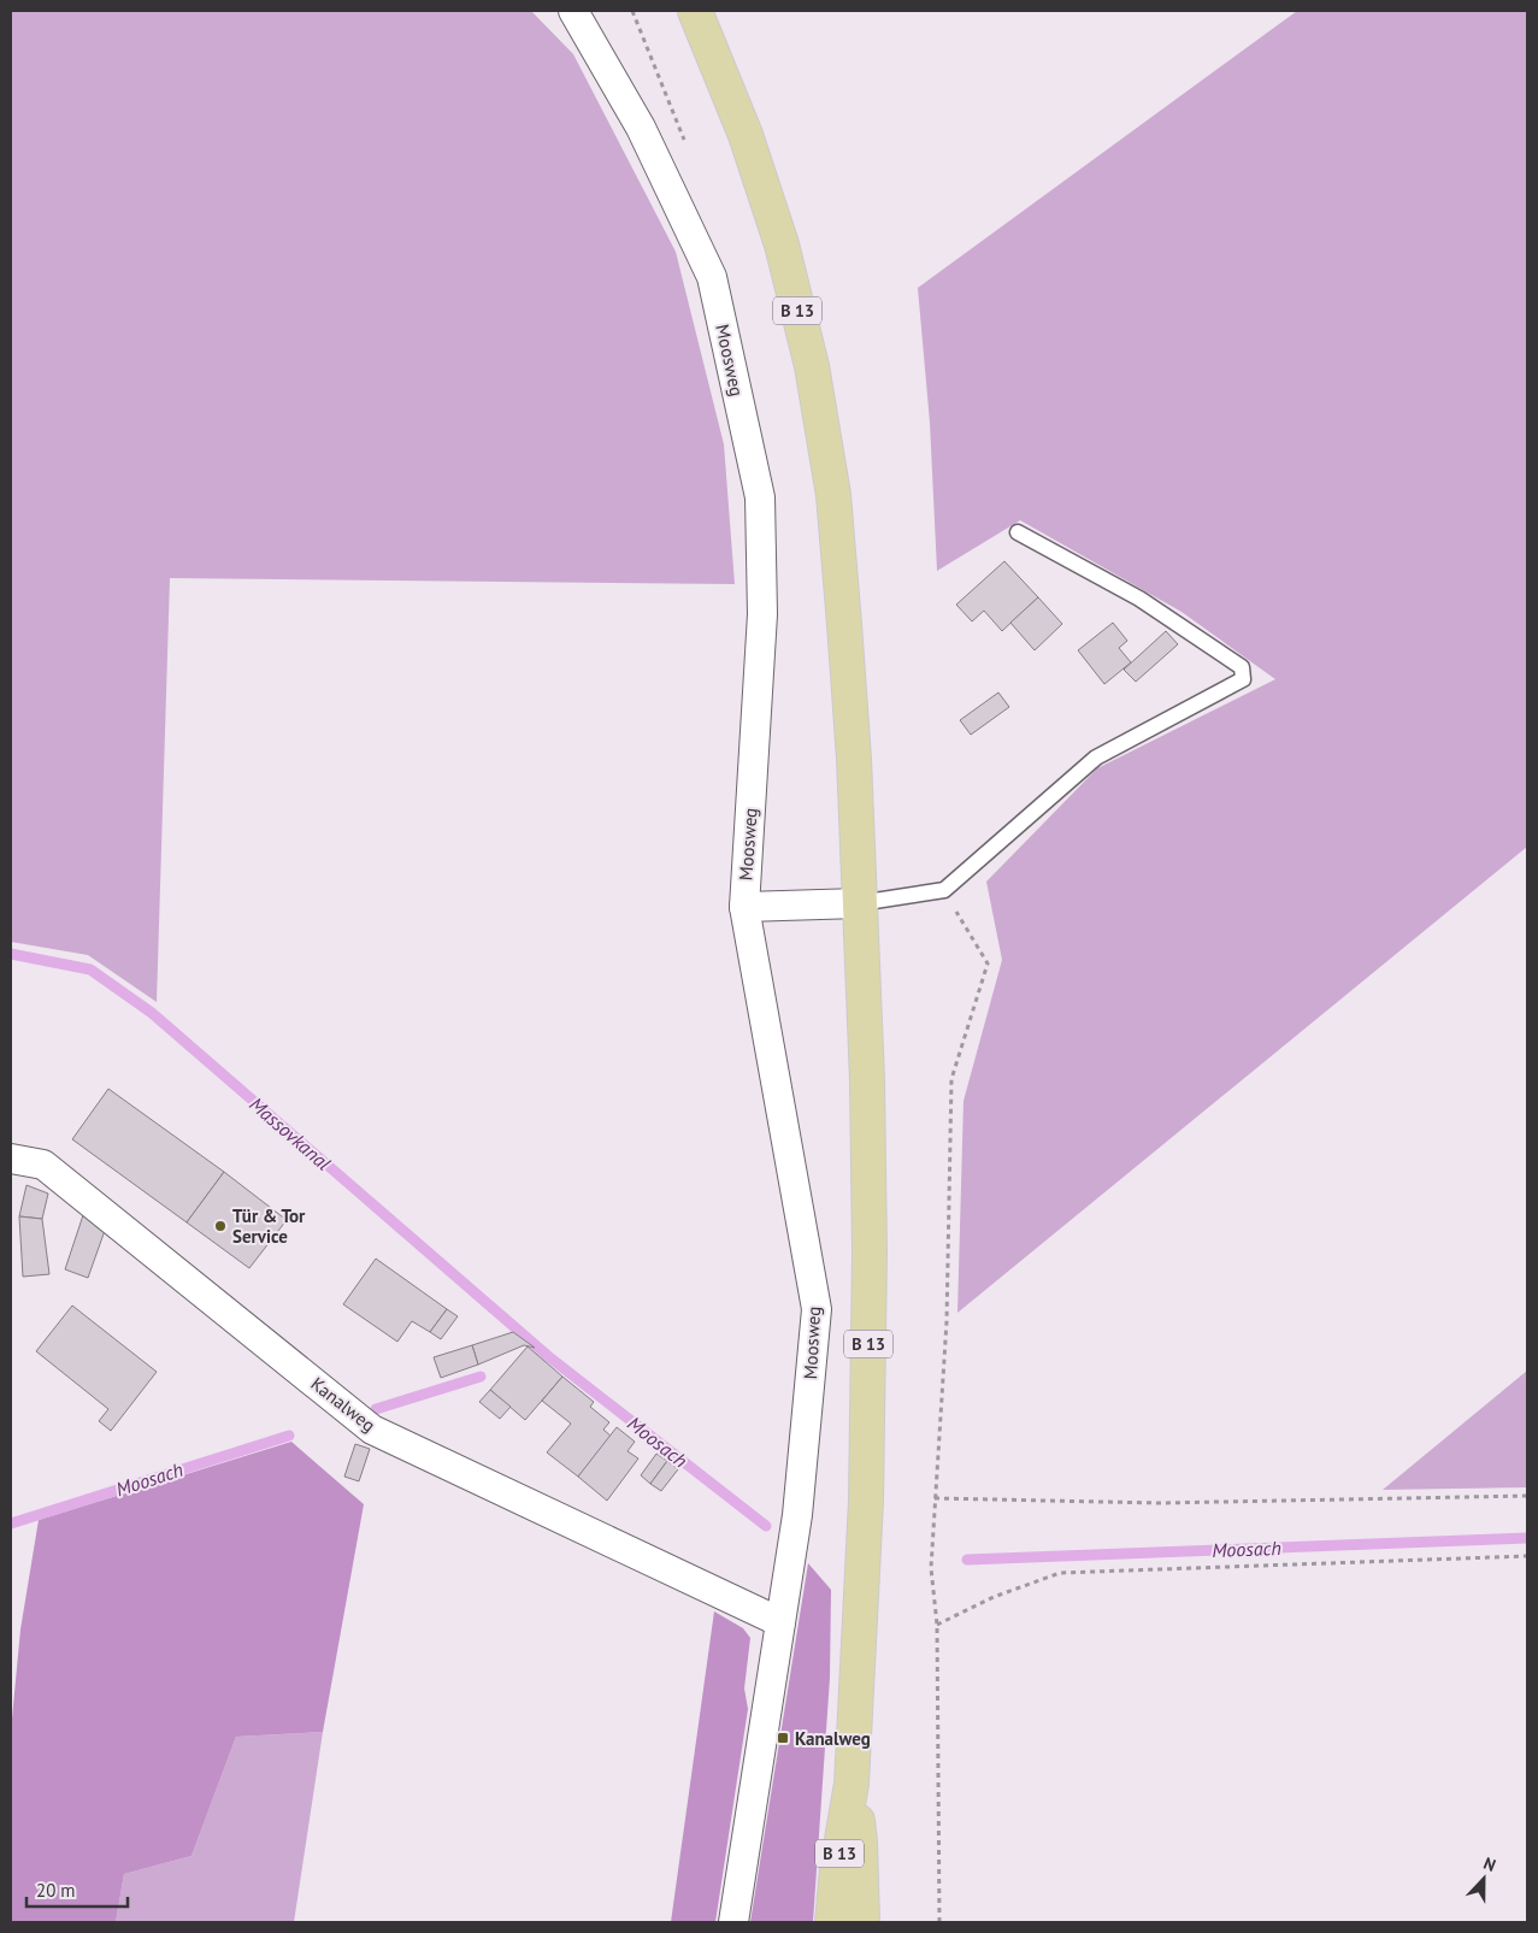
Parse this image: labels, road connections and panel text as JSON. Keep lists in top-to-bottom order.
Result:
{
  "streets": {
    "main road": ["B 13"],
    "street": ["Moosweg", "Kanalweg"]
  },
  "crossings": [
    ["Moosweg", "Kanalweg"]
  ],
  "water": ["Massovkanal", "Moosach"],
  "places": {
    "other": ["Tür & Tor Service"],
    "transit": ["Kanalweg"]
  },
  "scale_bar": "20 m",
  "north": "top"
}
